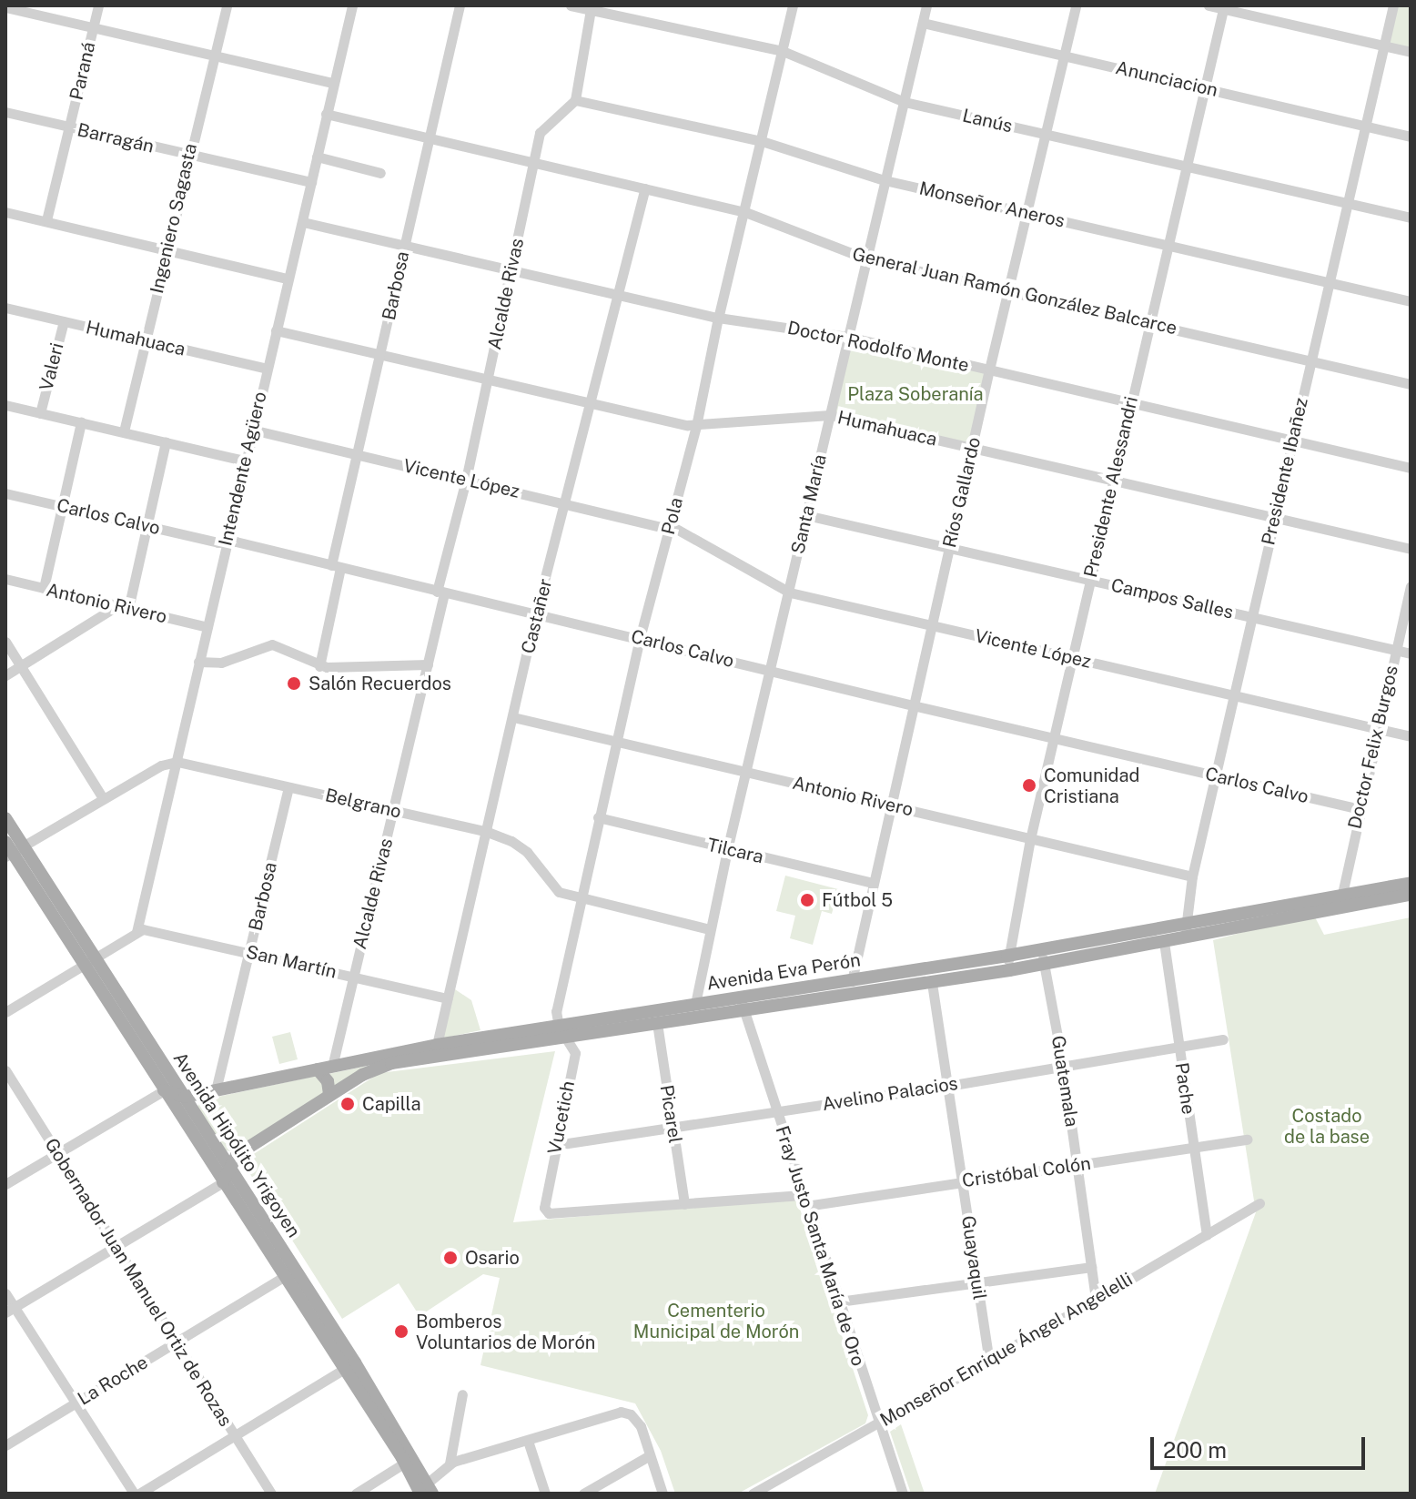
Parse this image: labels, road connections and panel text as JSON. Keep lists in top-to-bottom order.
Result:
{
  "streets": {
    "main road": ["Avenida Eva Perón", "Avenida Hipólito Yrigoyen"],
    "street": [
      "Paraná",
      "Anunciacion",
      "Lanús",
      "Barragán",
      "Monseñor Aneros",
      "Ingeniero Sagasta",
      "Barbosa",
      "General Juan Ramón González Balcarce",
      "Alcalde Rivas",
      "Humahuaca",
      "Doctor Rodolfo Monte",
      "Valeri",
      "Intendente Agüero",
      "Presidente Ibañez",
      "Vicente López",
      "Presidente Alessandri",
      "Ríos Gallardo",
      "Santa María",
      "Pola",
      "Carlos Calvo",
      "Campos Salles",
      "Antonio Rivero",
      "Castañer",
      "Doctor Felix Burgos",
      "Belgrano",
      "Tilcara",
      "San Martín",
      "Guatemala",
      "Pache",
      "Avelino Palacios",
      "Picarel",
      "Vucetich",
      "Cristóbal Colón",
      "Fray Justo Santa María de Oro",
      "Guayaquil",
      "Gobernador Juan Manuel Ortiz de Rozas",
      "Monseñor Enrique Ángel Angelelli",
      "La Roche"
    ]
  },
  "crossings": [
    ["Paraná", "Barragán"],
    ["Anunciacion", "Presidente Ibañez"],
    ["Anunciacion", "Presidente Alessandri"],
    ["Anunciacion", "Ríos Gallardo"],
    ["Anunciacion", "Santa María"],
    ["Lanús", "Presidente Ibañez"],
    ["Lanús", "Presidente Alessandri"],
    ["Lanús", "Ríos Gallardo"],
    ["Lanús", "Santa María"],
    ["Lanús", "Pola"],
    ["Barragán", "Ingeniero Sagasta"],
    ["Barragán", "Intendente Agüero"],
    ["Monseñor Aneros", "Alcalde Rivas"],
    ["Monseñor Aneros", "Presidente Ibañez"],
    ["Monseñor Aneros", "Presidente Alessandri"],
    ["Monseñor Aneros", "Ríos Gallardo"],
    ["Monseñor Aneros", "Santa María"],
    ["Monseñor Aneros", "Pola"],
    ["Ingeniero Sagasta", "Humahuaca"],
    ["Barbosa", "General Juan Ramón González Balcarce"],
    ["Barbosa", "Humahuaca"],
    ["Barbosa", "Doctor Rodolfo Monte"],
    ["Barbosa", "Vicente López"],
    ["Barbosa", "Carlos Calvo"],
    ["Barbosa", "Belgrano"],
    ["Barbosa", "San Martín"],
    ["Barbosa", "Avenida Eva Perón"],
    ["General Juan Ramón González Balcarce", "Alcalde Rivas"],
    ["General Juan Ramón González Balcarce", "Intendente Agüero"],
    ["General Juan Ramón González Balcarce", "Presidente Ibañez"],
    ["General Juan Ramón González Balcarce", "Presidente Alessandri"],
    ["General Juan Ramón González Balcarce", "Ríos Gallardo"],
    ["General Juan Ramón González Balcarce", "Santa María"],
    ["General Juan Ramón González Balcarce", "Pola"],
    ["General Juan Ramón González Balcarce", "Castañer"],
    ["Alcalde Rivas", "Humahuaca"],
    ["Alcalde Rivas", "Doctor Rodolfo Monte"],
    ["Alcalde Rivas", "Vicente López"],
    ["Alcalde Rivas", "Carlos Calvo"],
    ["Alcalde Rivas", "Belgrano"],
    ["Alcalde Rivas", "San Martín"],
    ["Alcalde Rivas", "Avenida Eva Perón"],
    ["Humahuaca", "Valeri"],
    ["Humahuaca", "Intendente Agüero"],
    ["Humahuaca", "Presidente Ibañez"],
    ["Humahuaca", "Presidente Alessandri"],
    ["Humahuaca", "Ríos Gallardo"],
    ["Humahuaca", "Santa María"],
    ["Humahuaca", "Pola"],
    ["Humahuaca", "Castañer"],
    ["Doctor Rodolfo Monte", "Intendente Agüero"],
    ["Doctor Rodolfo Monte", "Presidente Ibañez"],
    ["Doctor Rodolfo Monte", "Presidente Alessandri"],
    ["Doctor Rodolfo Monte", "Ríos Gallardo"],
    ["Doctor Rodolfo Monte", "Santa María"],
    ["Doctor Rodolfo Monte", "Pola"],
    ["Doctor Rodolfo Monte", "Castañer"],
    ["Intendente Agüero", "Vicente López"],
    ["Intendente Agüero", "Carlos Calvo"],
    ["Intendente Agüero", "Antonio Rivero"],
    ["Intendente Agüero", "Belgrano"],
    ["Intendente Agüero", "San Martín"],
    ["Presidente Ibañez", "Vicente López"],
    ["Presidente Ibañez", "Carlos Calvo"],
    ["Presidente Ibañez", "Campos Salles"],
    ["Presidente Ibañez", "Antonio Rivero"],
    ["Presidente Ibañez", "Avenida Eva Perón"],
    ["Vicente López", "Presidente Alessandri"],
    ["Vicente López", "Ríos Gallardo"],
    ["Vicente López", "Santa María"],
    ["Vicente López", "Pola"],
    ["Vicente López", "Castañer"],
    ["Vicente López", "Doctor Felix Burgos"],
    ["Presidente Alessandri", "Carlos Calvo"],
    ["Presidente Alessandri", "Campos Salles"],
    ["Presidente Alessandri", "Antonio Rivero"],
    ["Presidente Alessandri", "Avenida Eva Perón"],
    ["Ríos Gallardo", "Carlos Calvo"],
    ["Ríos Gallardo", "Campos Salles"],
    ["Ríos Gallardo", "Antonio Rivero"],
    ["Ríos Gallardo", "Tilcara"],
    ["Ríos Gallardo", "Avenida Eva Perón"],
    ["Santa María", "Carlos Calvo"],
    ["Santa María", "Campos Salles"],
    ["Santa María", "Antonio Rivero"],
    ["Santa María", "Belgrano"],
    ["Santa María", "Tilcara"],
    ["Santa María", "Avenida Eva Perón"],
    ["Pola", "Carlos Calvo"],
    ["Pola", "Antonio Rivero"],
    ["Pola", "Belgrano"],
    ["Pola", "Tilcara"],
    ["Pola", "Avenida Eva Perón"],
    ["Pola", "Vucetich"],
    ["Carlos Calvo", "Castañer"],
    ["Carlos Calvo", "Doctor Felix Burgos"],
    ["Campos Salles", "Doctor Felix Burgos"],
    ["Antonio Rivero", "Castañer"],
    ["Castañer", "Belgrano"],
    ["Castañer", "San Martín"],
    ["Castañer", "Avenida Eva Perón"],
    ["Doctor Felix Burgos", "Avenida Eva Perón"],
    ["Avenida Eva Perón", "Guatemala"],
    ["Avenida Eva Perón", "Pache"],
    ["Avenida Eva Perón", "Picarel"],
    ["Avenida Eva Perón", "Vucetich"],
    ["Avenida Eva Perón", "Avenida Hipólito Yrigoyen"],
    ["Avenida Eva Perón", "Fray Justo Santa María de Oro"],
    ["Avenida Eva Perón", "Guayaquil"],
    ["Guatemala", "Avelino Palacios"],
    ["Guatemala", "Cristóbal Colón"],
    ["Guatemala", "Monseñor Enrique Ángel Angelelli"],
    ["Pache", "Avelino Palacios"],
    ["Pache", "Cristóbal Colón"],
    ["Pache", "Monseñor Enrique Ángel Angelelli"],
    ["Avelino Palacios", "Picarel"],
    ["Avelino Palacios", "Vucetich"],
    ["Avelino Palacios", "Fray Justo Santa María de Oro"],
    ["Avelino Palacios", "Guayaquil"],
    ["Picarel", "Vucetich"],
    ["Avenida Hipólito Yrigoyen", "La Roche"],
    ["Cristóbal Colón", "Fray Justo Santa María de Oro"],
    ["Cristóbal Colón", "Guayaquil"],
    ["Fray Justo Santa María de Oro", "Monseñor Enrique Ángel Angelelli"],
    ["Guayaquil", "Monseñor Enrique Ángel Angelelli"],
    ["Gobernador Juan Manuel Ortiz de Rozas", "La Roche"]
  ],
  "parks": ["Plaza Soberanía", "Costado de la base", "Cementerio Municipal de Morón"],
  "places": [
    "Salón Recuerdos",
    "Comunidad Cristiana",
    "Fútbol 5",
    "Capilla",
    "Osario",
    "Bomberos Voluntarios de Morón"
  ],
  "scale_bar": "200 m"
}
